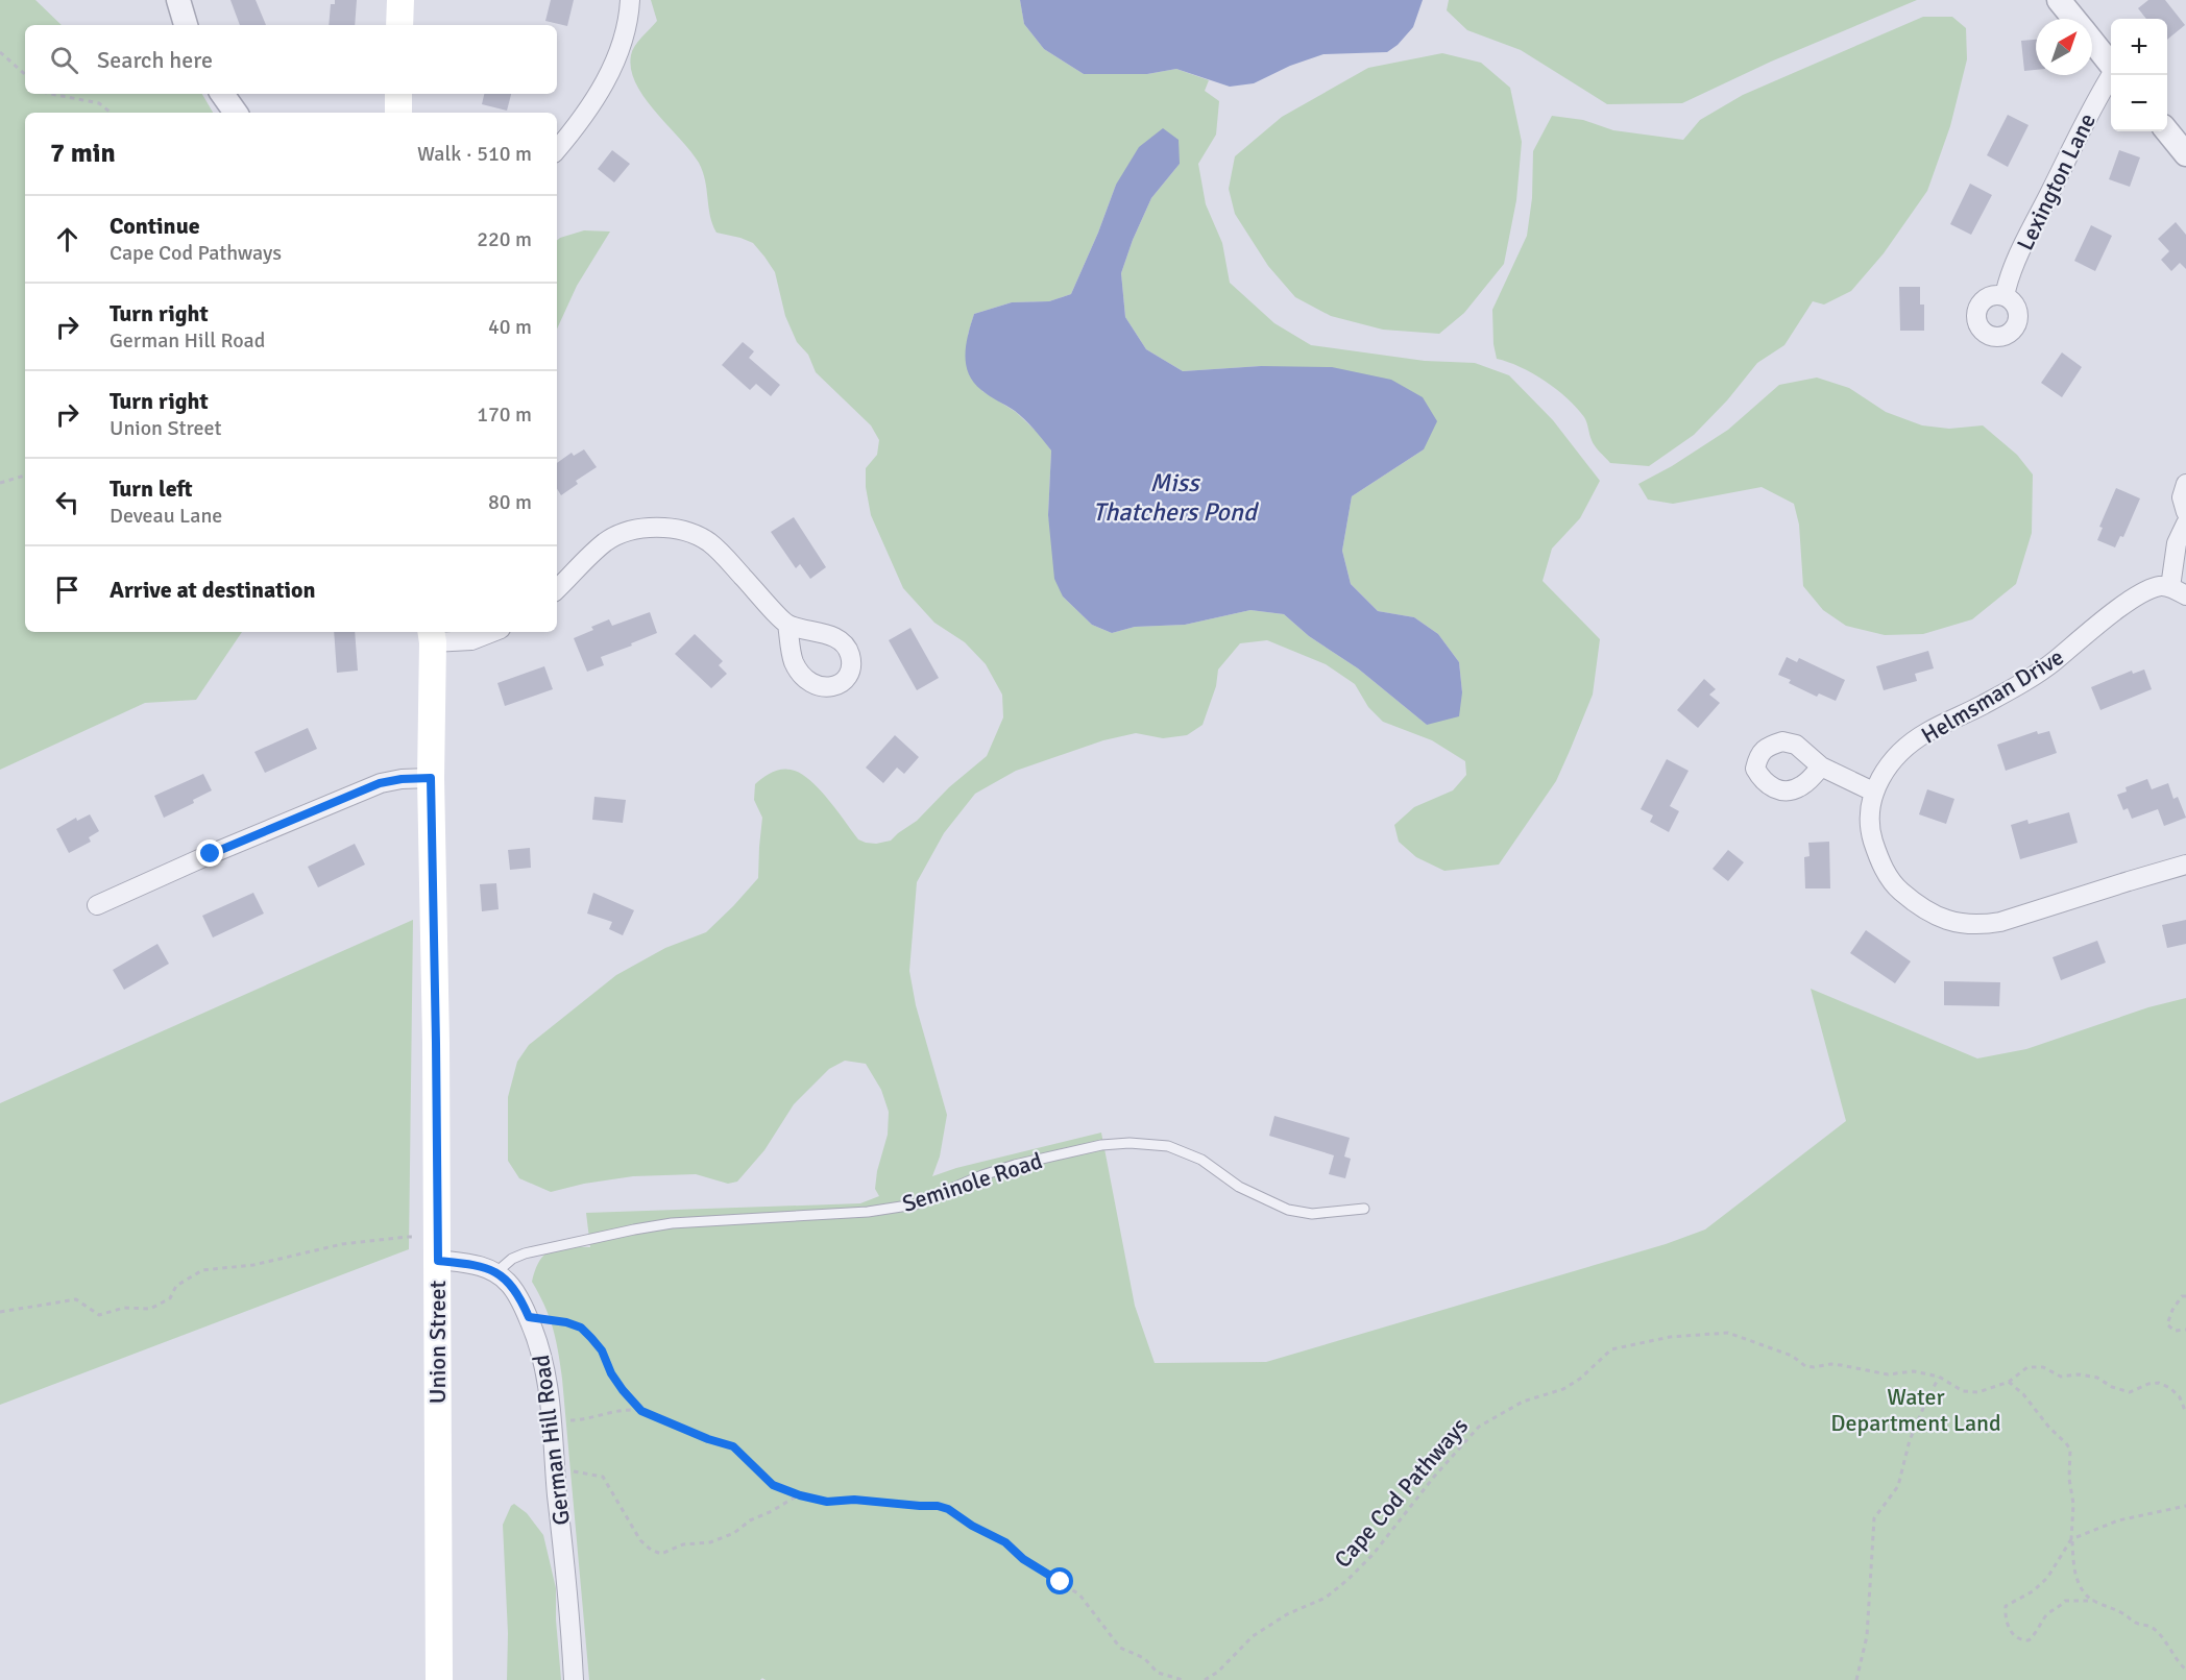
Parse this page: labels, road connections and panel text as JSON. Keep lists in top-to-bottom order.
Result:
{
  "streets": {
    "main road": ["Union Street"],
    "street": ["Lexington Lane", "Helmsman Drive", "German Hill Road"],
    "lane": ["Seminole Road"],
    "path": ["Cape Cod Pathways"]
  },
  "crossings": [
    ["Seminole Road", "German Hill Road"]
  ],
  "water": ["Miss Thatchers Pond"],
  "parks": ["Water Department Land"],
  "north": "top right",
  "page": {
    "map_buttons": ["+", "−"],
    "search": "Search here",
    "heading": ["7 min", "Walk · 510 m"],
    "list": [
      ["Continue", "Cape Cod Pathways", "220 m"],
      ["Turn right", "German Hill Road", "40 m"],
      ["Turn right", "Union Street", "170 m"],
      ["Turn left", "Deveau Lane", "80 m"],
      "Arrive at destination"
    ]
  }
}
